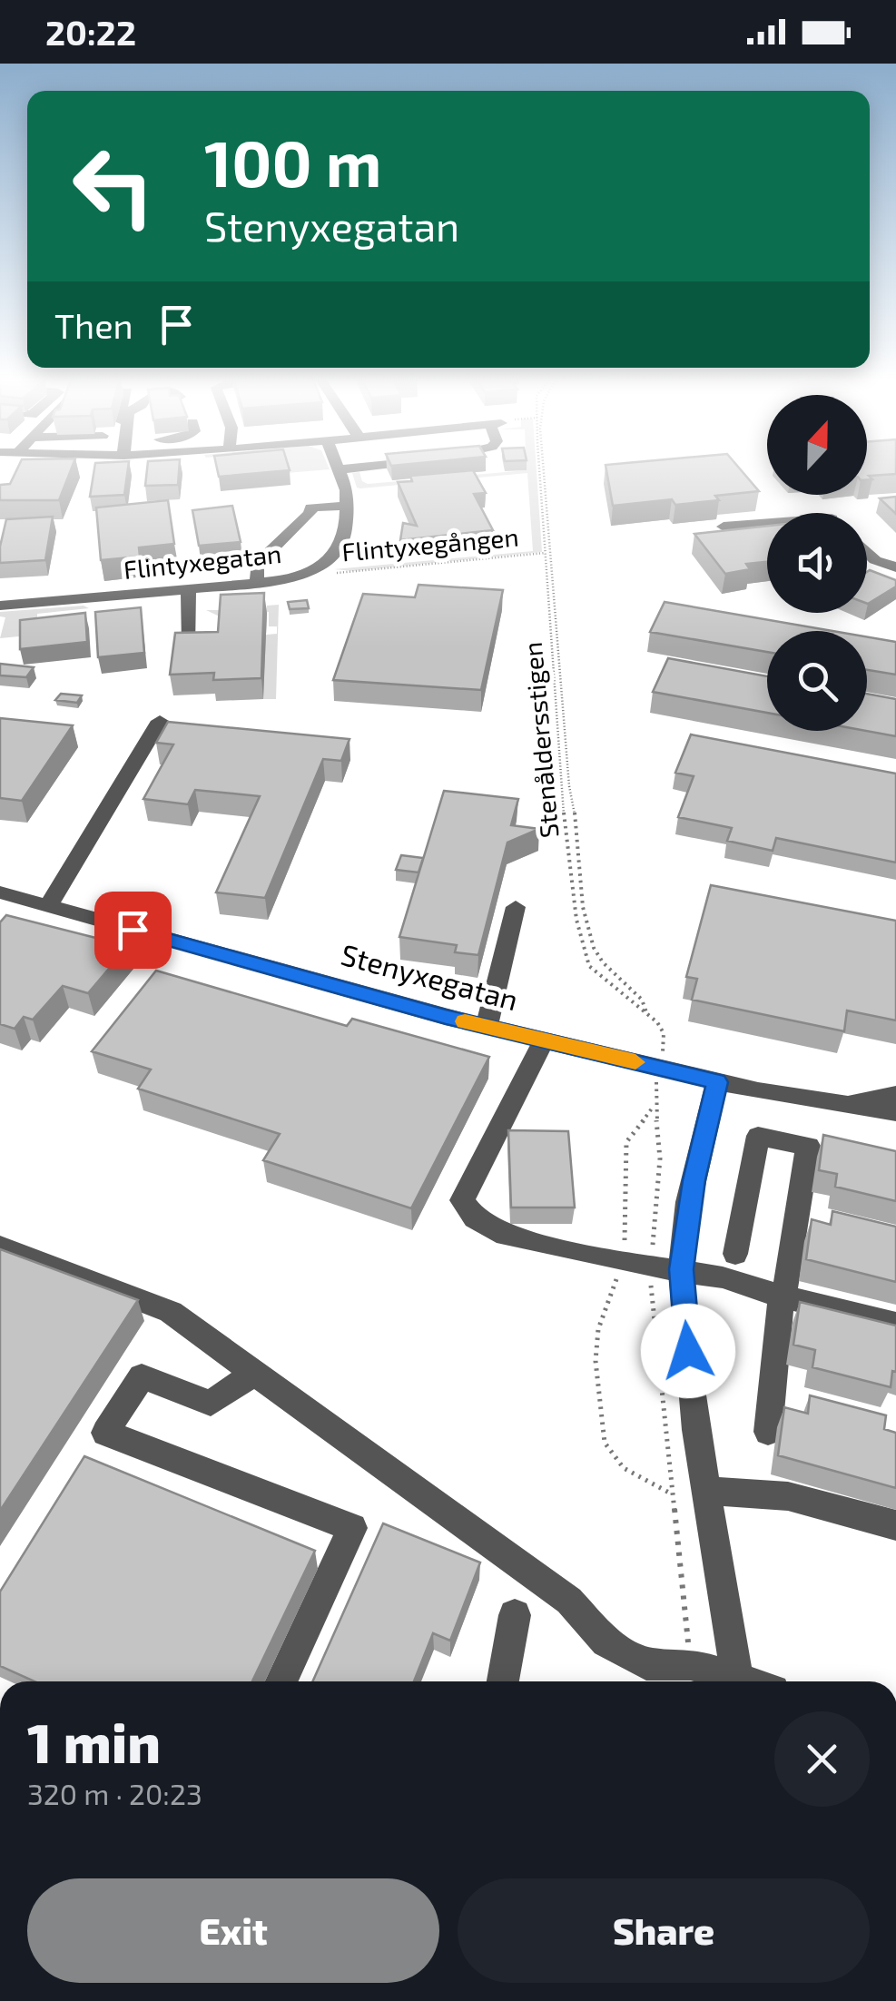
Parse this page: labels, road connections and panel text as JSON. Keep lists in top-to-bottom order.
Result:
{
  "streets": {
    "street": ["Flintyxegatan", "Stenyxegatan"],
    "path": ["Flintyxegången", "Stenåldersstigen"]
  },
  "crossings": [
    ["Flintyxegången", "Flintyxegatan"],
    ["Flintyxegången", "Stenåldersstigen"]
  ],
  "north": "top",
  "page": {
    "status": "20:22",
    "turn": ["100 m", "Stenyxegatan"],
    "then": "Then",
    "heading": ["1 min", "320 m · 20:23"],
    "buttons": ["Exit", "Share"]
  }
}
